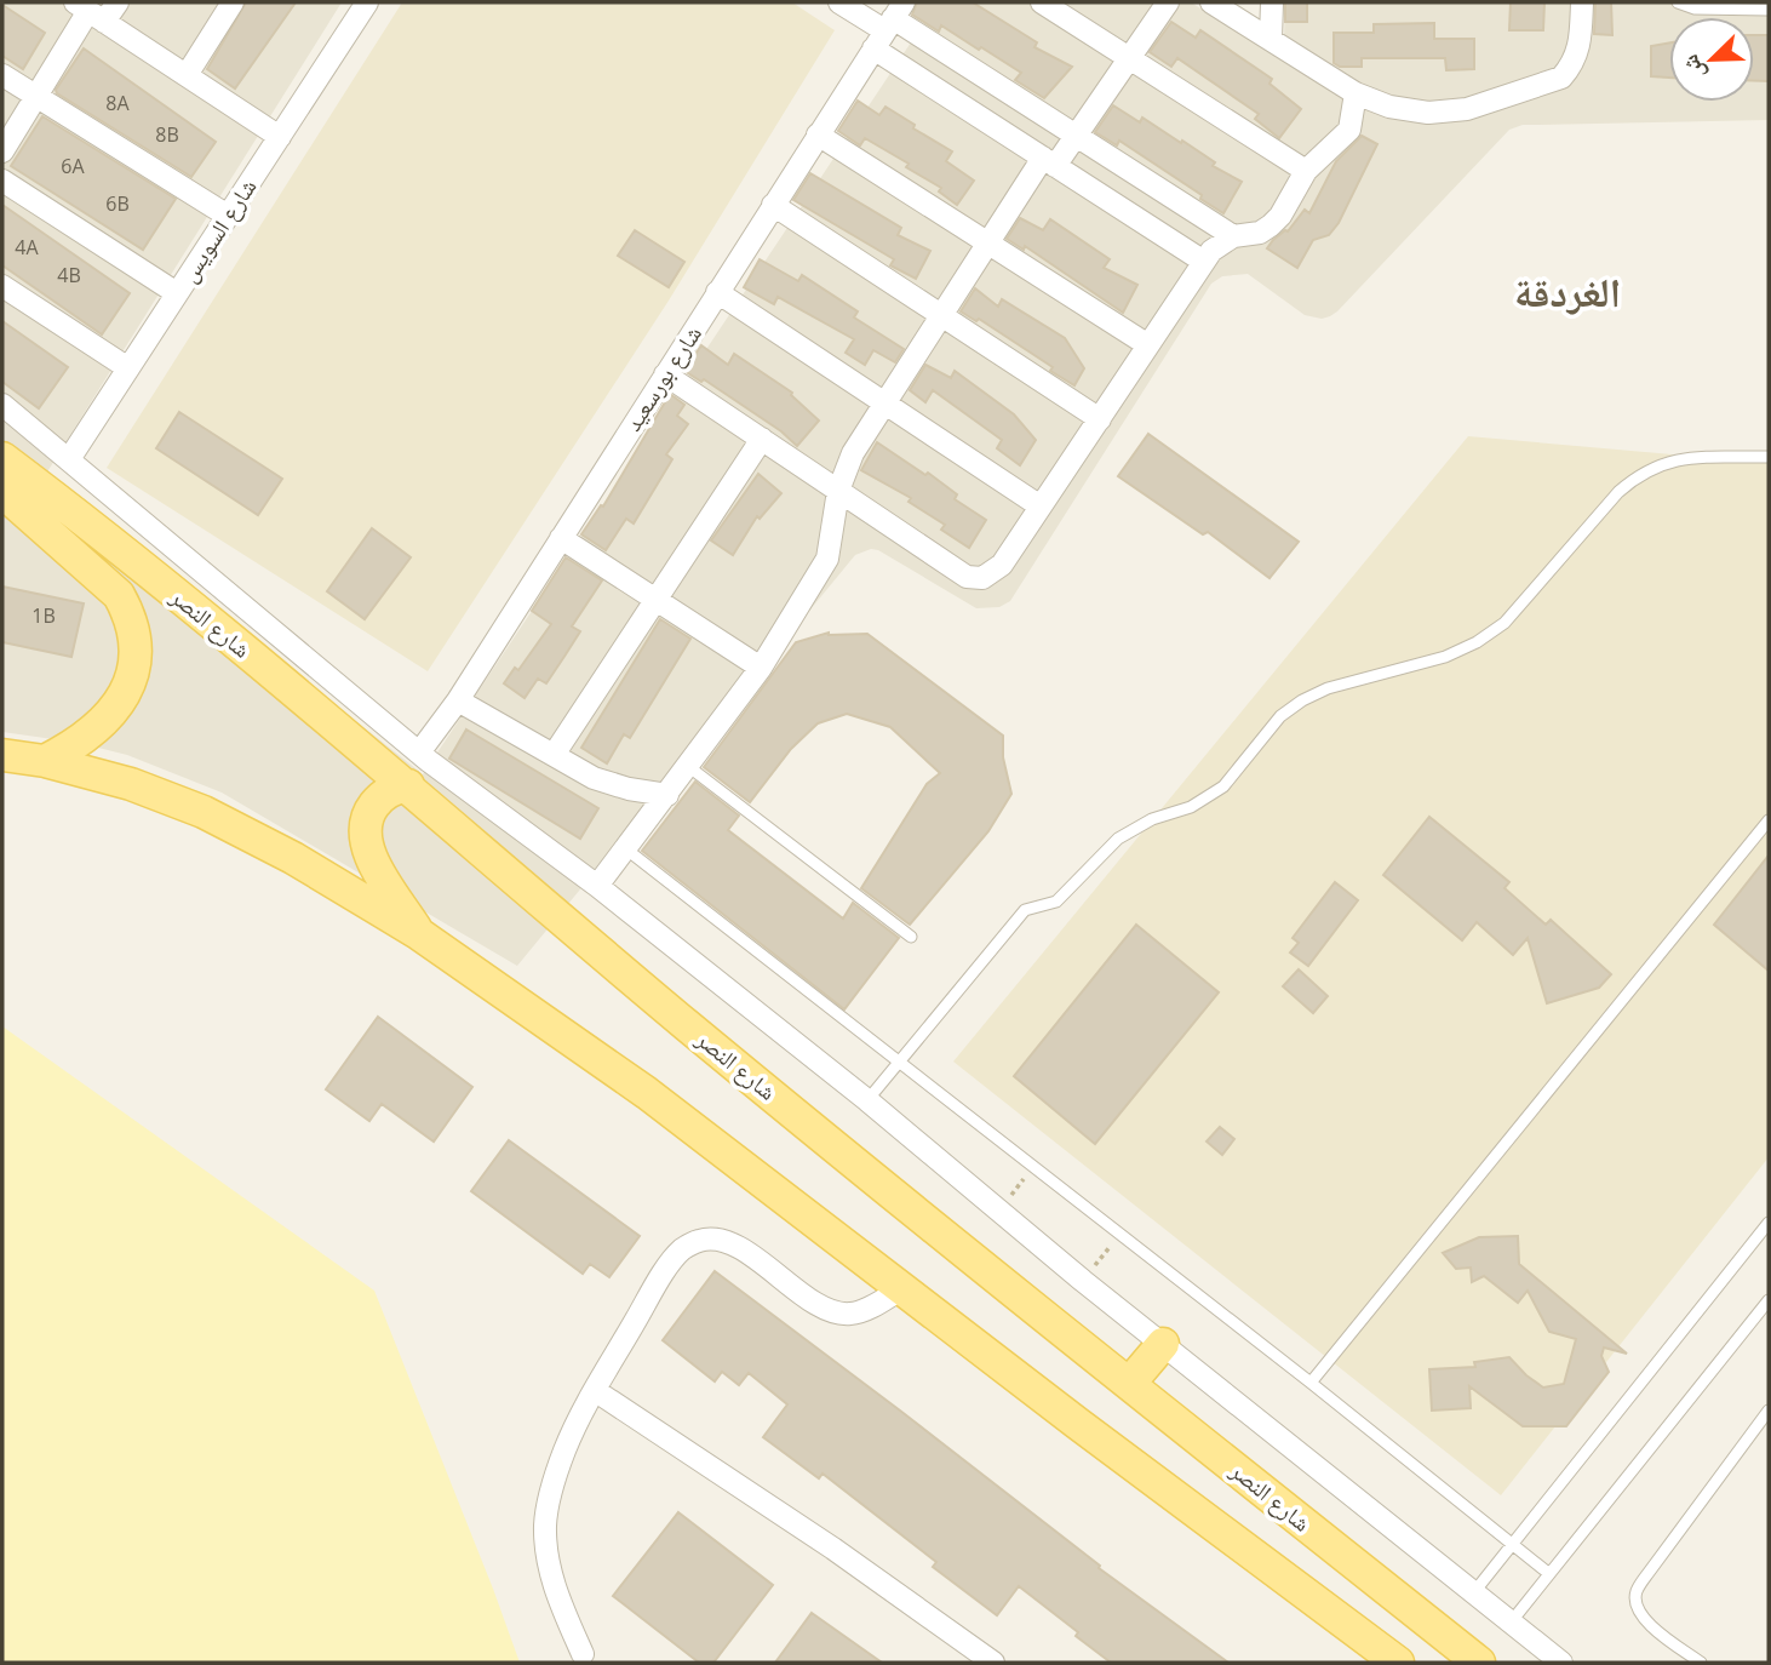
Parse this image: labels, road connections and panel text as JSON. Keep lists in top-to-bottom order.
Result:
{
  "streets": {
    "main road": ["شارع النصر"],
    "street": ["شارع السويس", "شارع بورسعيد"]
  },
  "districts": ["الغردقة"],
  "house_numbers": [
    "8A",
    "8B",
    "6A",
    "6B",
    "4A",
    "4B",
    "1B"
  ],
  "north": "bottom left"
}
